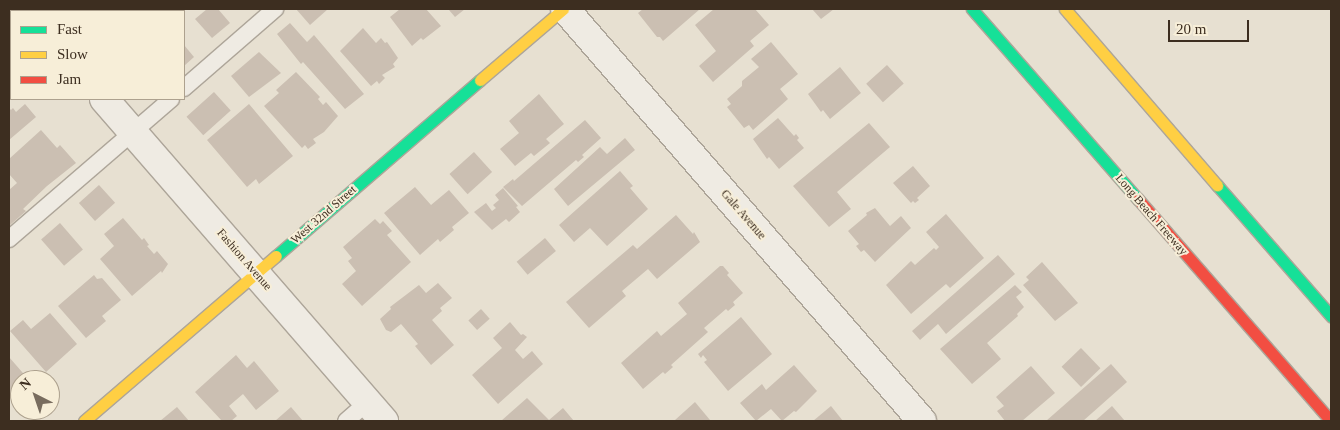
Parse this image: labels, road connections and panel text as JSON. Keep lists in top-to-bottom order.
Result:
{
  "streets": {
    "main road": ["West 32nd Street", "Long Beach Freeway"],
    "street": ["Gale Avenue", "Fashion Avenue"]
  },
  "crossings": [
    ["West 32nd Street", "Gale Avenue"],
    ["West 32nd Street", "Fashion Avenue"]
  ],
  "legend": ["Fast", "Slow", "Jam"],
  "scale_bar": "20 m",
  "north": "top left"
}
